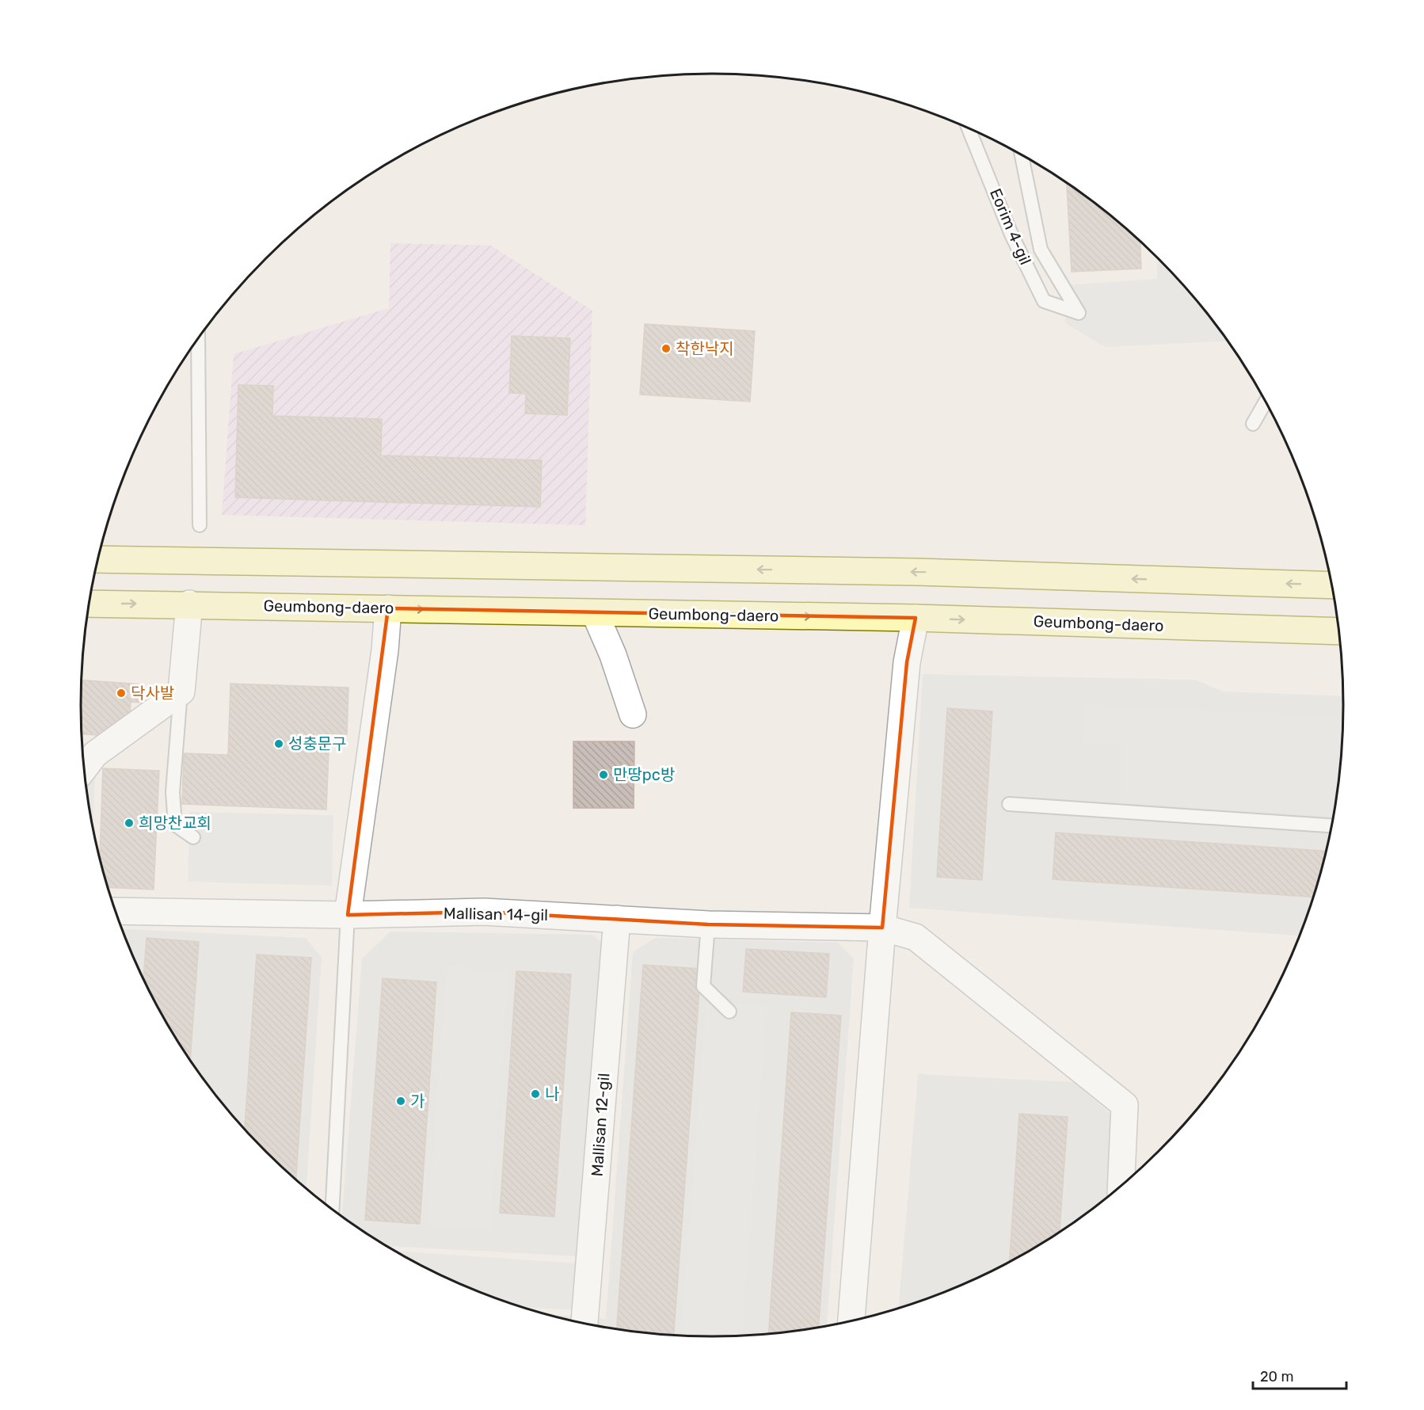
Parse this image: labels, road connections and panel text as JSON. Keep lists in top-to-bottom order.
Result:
{
  "streets": {
    "street": ["Geumbong-daero", "Mallisan 14-gil", "Mallisan 12-gil"],
    "lane": ["Eorim 4-gil"]
  },
  "crossings": [
    ["Mallisan 14-gil", "Mallisan 12-gil"]
  ],
  "places": [
    "착한낙지",
    "닥사발",
    "성충문구",
    "만땅pc방",
    "희망찬교회",
    "나",
    "가"
  ],
  "scale_bar": "20 m"
}
